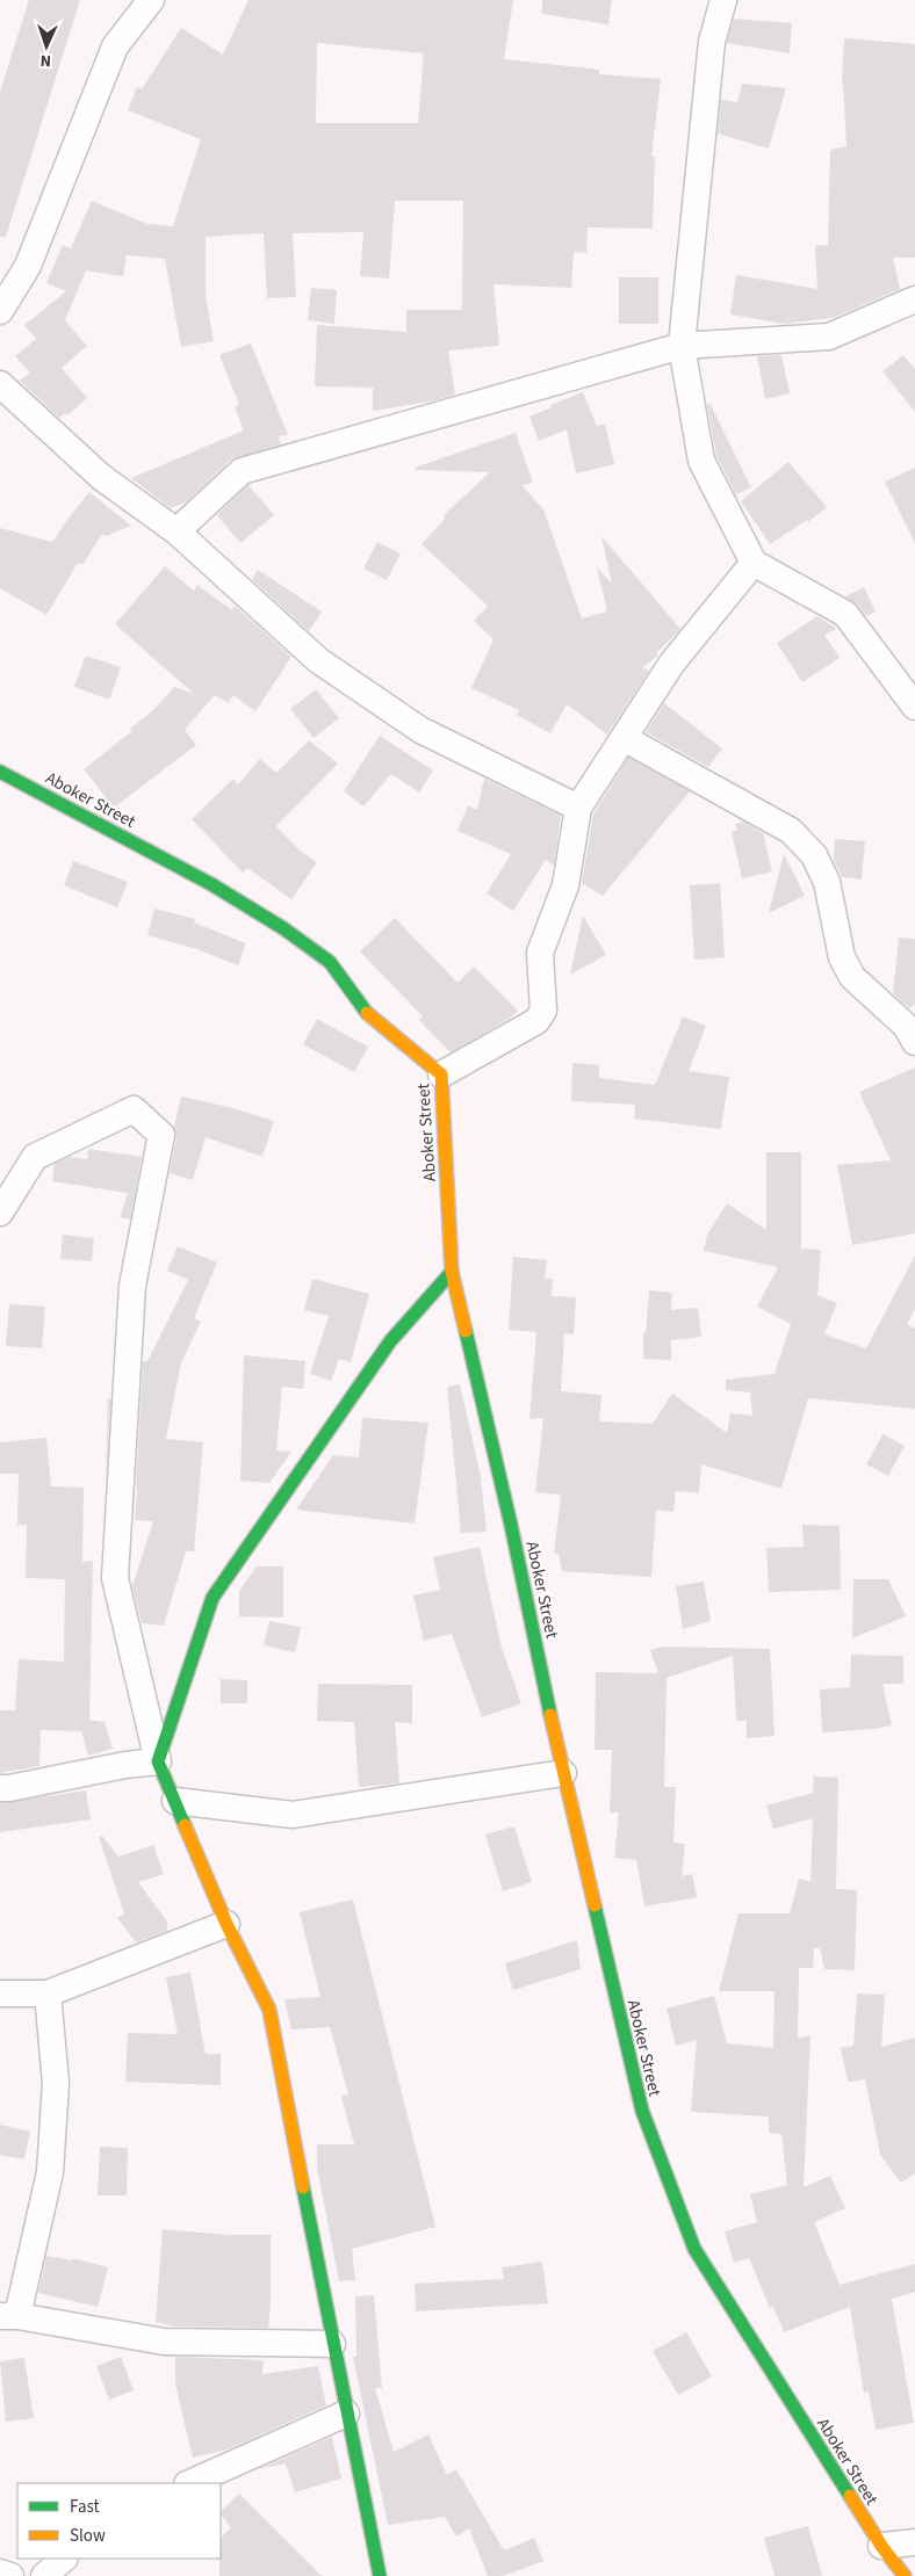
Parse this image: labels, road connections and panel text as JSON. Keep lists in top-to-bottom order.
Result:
{
  "streets": {
    "main road": ["Aboker Street"]
  },
  "legend": ["Fast", "Slow"],
  "north": "bottom"
}
